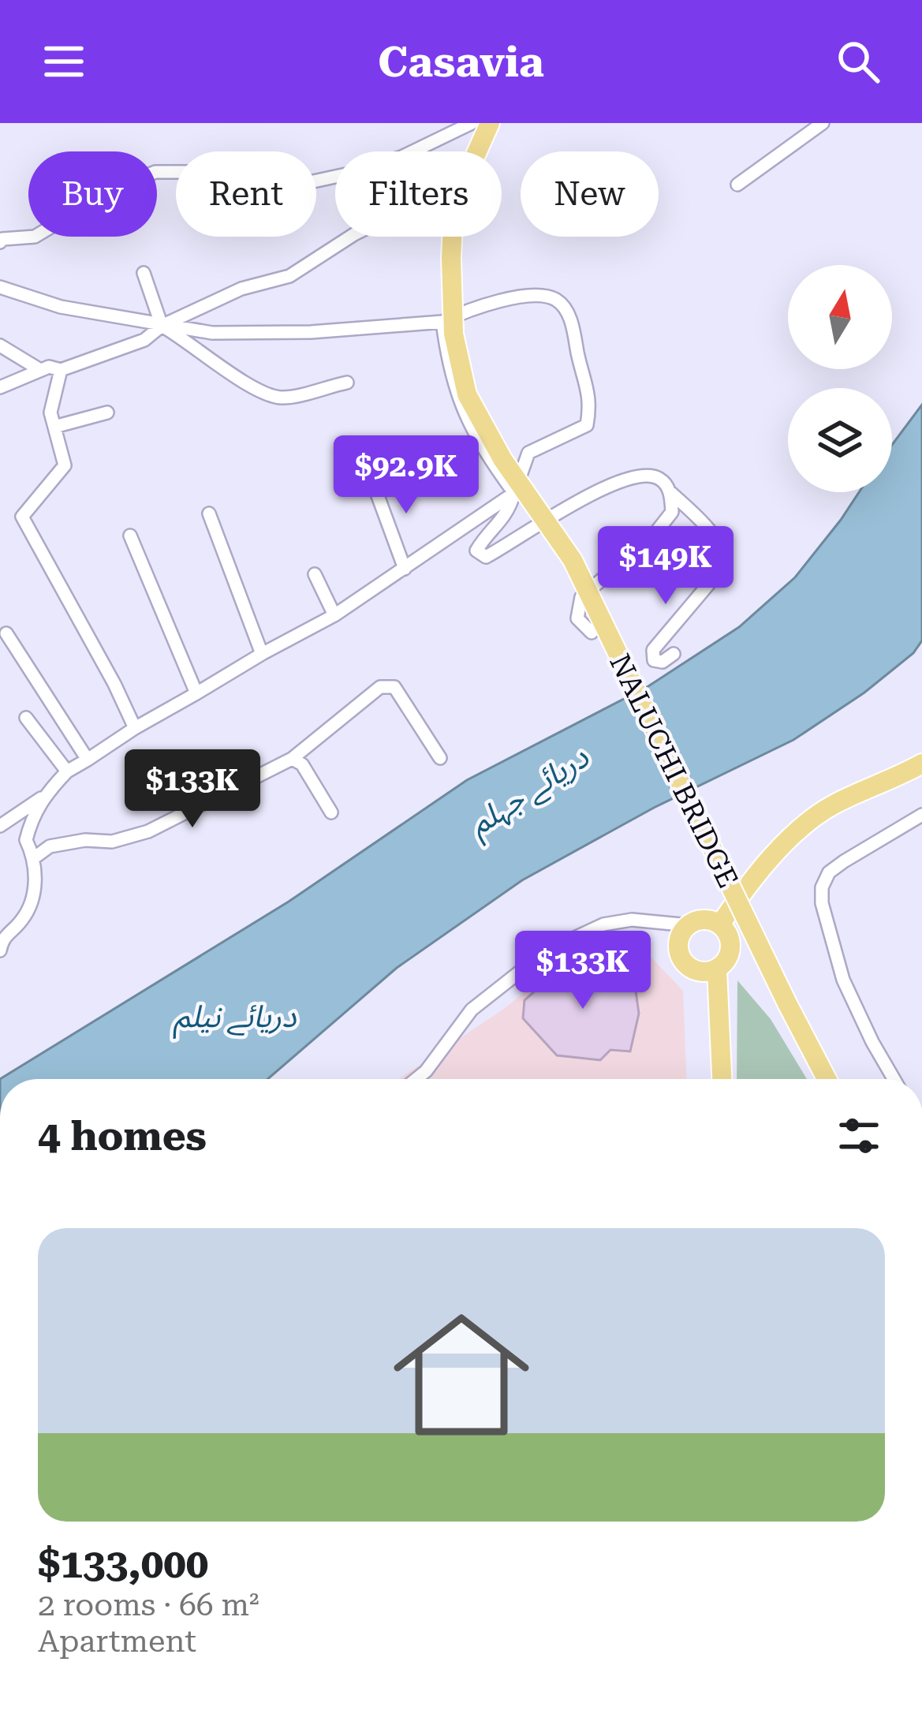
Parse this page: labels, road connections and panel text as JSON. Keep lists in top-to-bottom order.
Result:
{
  "streets": {
    "highway": ["NALUCHI BRIDGE"]
  },
  "water": ["دریائے جہلم", "دریائے نیلم"],
  "north": "top",
  "page": {
    "header": "Casavia",
    "chip": [
      "Buy",
      "Rent",
      "Filters",
      "New"
    ],
    "price": [
      "$92.9K",
      "$149K",
      "$133K",
      "$133K"
    ],
    "heading": "4 homes",
    "list": [
      {
        "name": "$133,000",
        "note": "2 rooms · 66 m² · Apartment"
      }
    ]
  }
}
